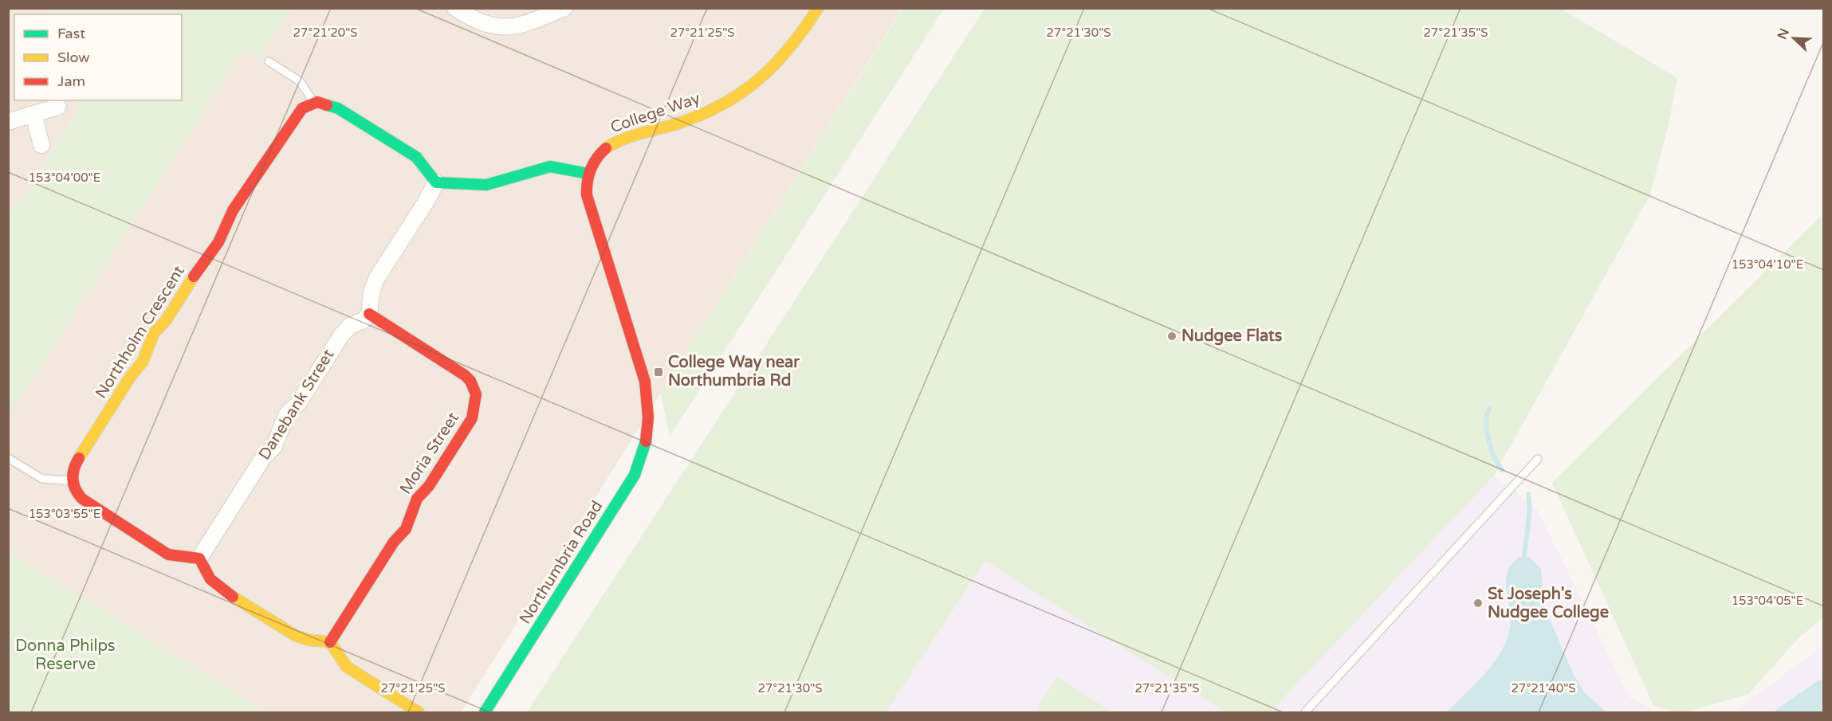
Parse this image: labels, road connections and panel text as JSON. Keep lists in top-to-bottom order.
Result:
{
  "streets": {
    "street": [
      "College Way",
      "Northholm Crescent",
      "Danebank Street",
      "Moria Street",
      "Northumbria Road"
    ]
  },
  "crossings": [
    ["College Way", "Northumbria Road"],
    ["Danebank Street", "Moria Street"]
  ],
  "parks": ["Donna Philps Reserve"],
  "places": {
    "other": ["Nudgee Flats", "St Joseph's Nudgee College"],
    "transit": ["College Way near Northumbria Rd"]
  },
  "legend": ["Fast", "Slow", "Jam"],
  "north": "top left",
  "coordinates": [
    "27°21'25\"S",
    "27°21'30\"S",
    "27°21'20\"S",
    "27°21'35\"S",
    "153°04'00\"E",
    "153°04'10\"E",
    "153°03'55\"E",
    "153°04'05\"E",
    "27°21'40\"S"
  ]
}
